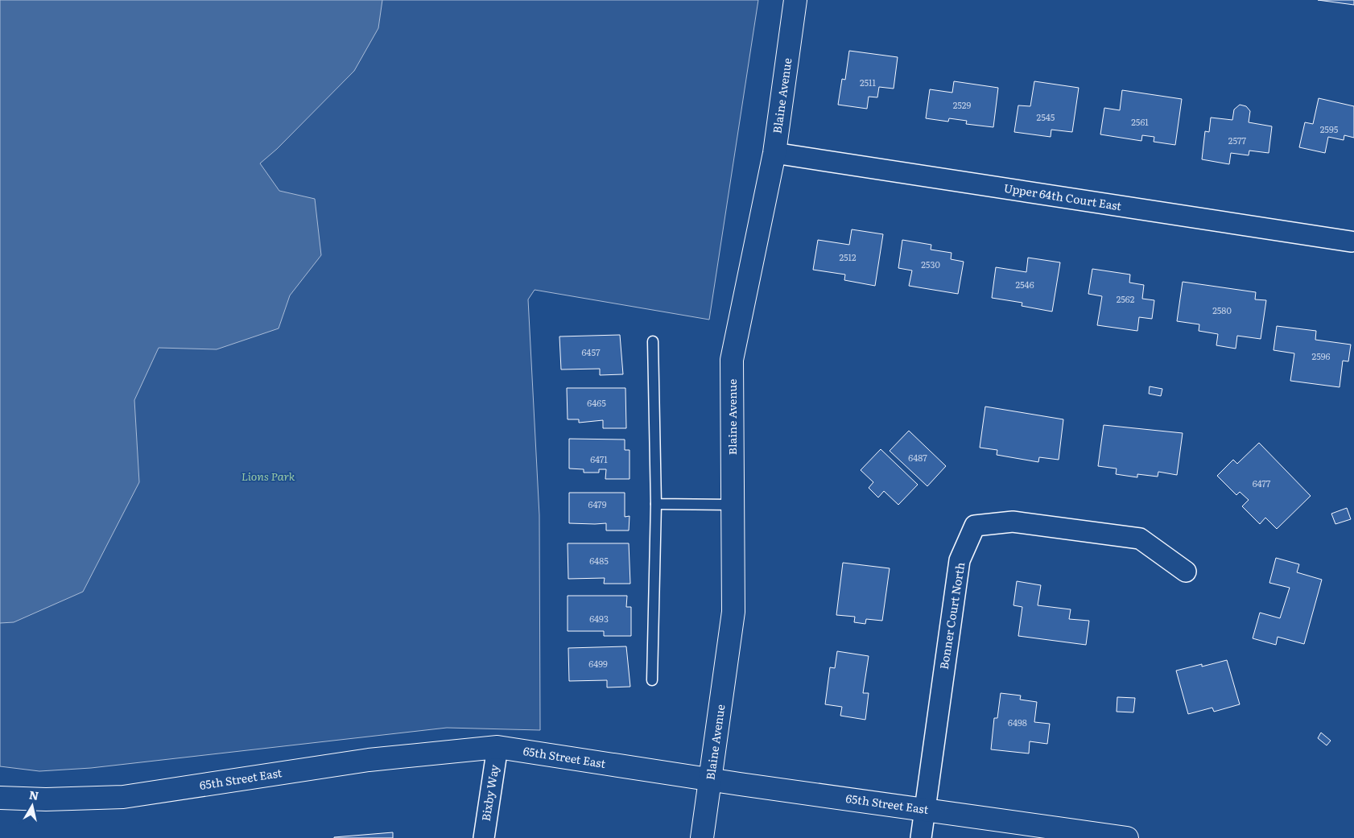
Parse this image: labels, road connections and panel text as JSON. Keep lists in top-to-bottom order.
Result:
{
  "streets": {
    "street": [
      "Blaine Avenue",
      "Upper 64th Court East",
      "Bonner Court North",
      "65th Street East",
      "Bixby Way"
    ]
  },
  "crossings": [
    ["Blaine Avenue", "Upper 64th Court East"],
    ["Blaine Avenue", "65th Street East"],
    ["Bonner Court North", "65th Street East"],
    ["65th Street East", "Bixby Way"]
  ],
  "parks": ["Lions Park"],
  "house_numbers": [
    "2511",
    "2529",
    "2545",
    "2561",
    "2595",
    "2577",
    "2512",
    "2530",
    "2546",
    "2562",
    "2580",
    "6457",
    "2596",
    "6465",
    "6487",
    "6471",
    "6477",
    "6479",
    "6485",
    "6493",
    "6499",
    "6498"
  ],
  "north": "top"
}
